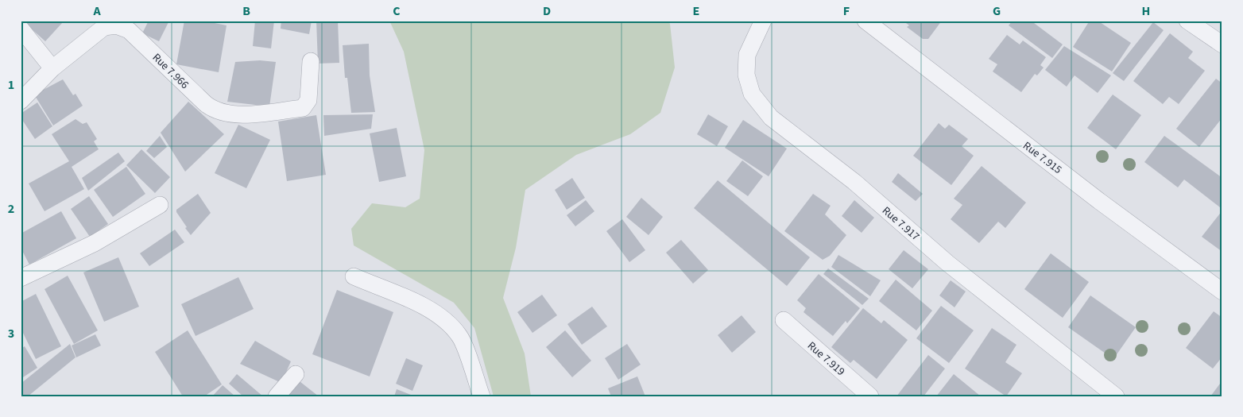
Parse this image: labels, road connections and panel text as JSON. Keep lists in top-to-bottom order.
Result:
{
  "streets": {
    "street": [
      "Rue 7.966",
      "Rue 7.915",
      "Rue 7.917",
      "Rue 7.919"
    ]
  },
  "grid": {
    "columns": [
      "A",
      "B",
      "C",
      "D",
      "E",
      "F",
      "G",
      "H"
    ],
    "rows": ["1", "2", "3"]
  }
}
